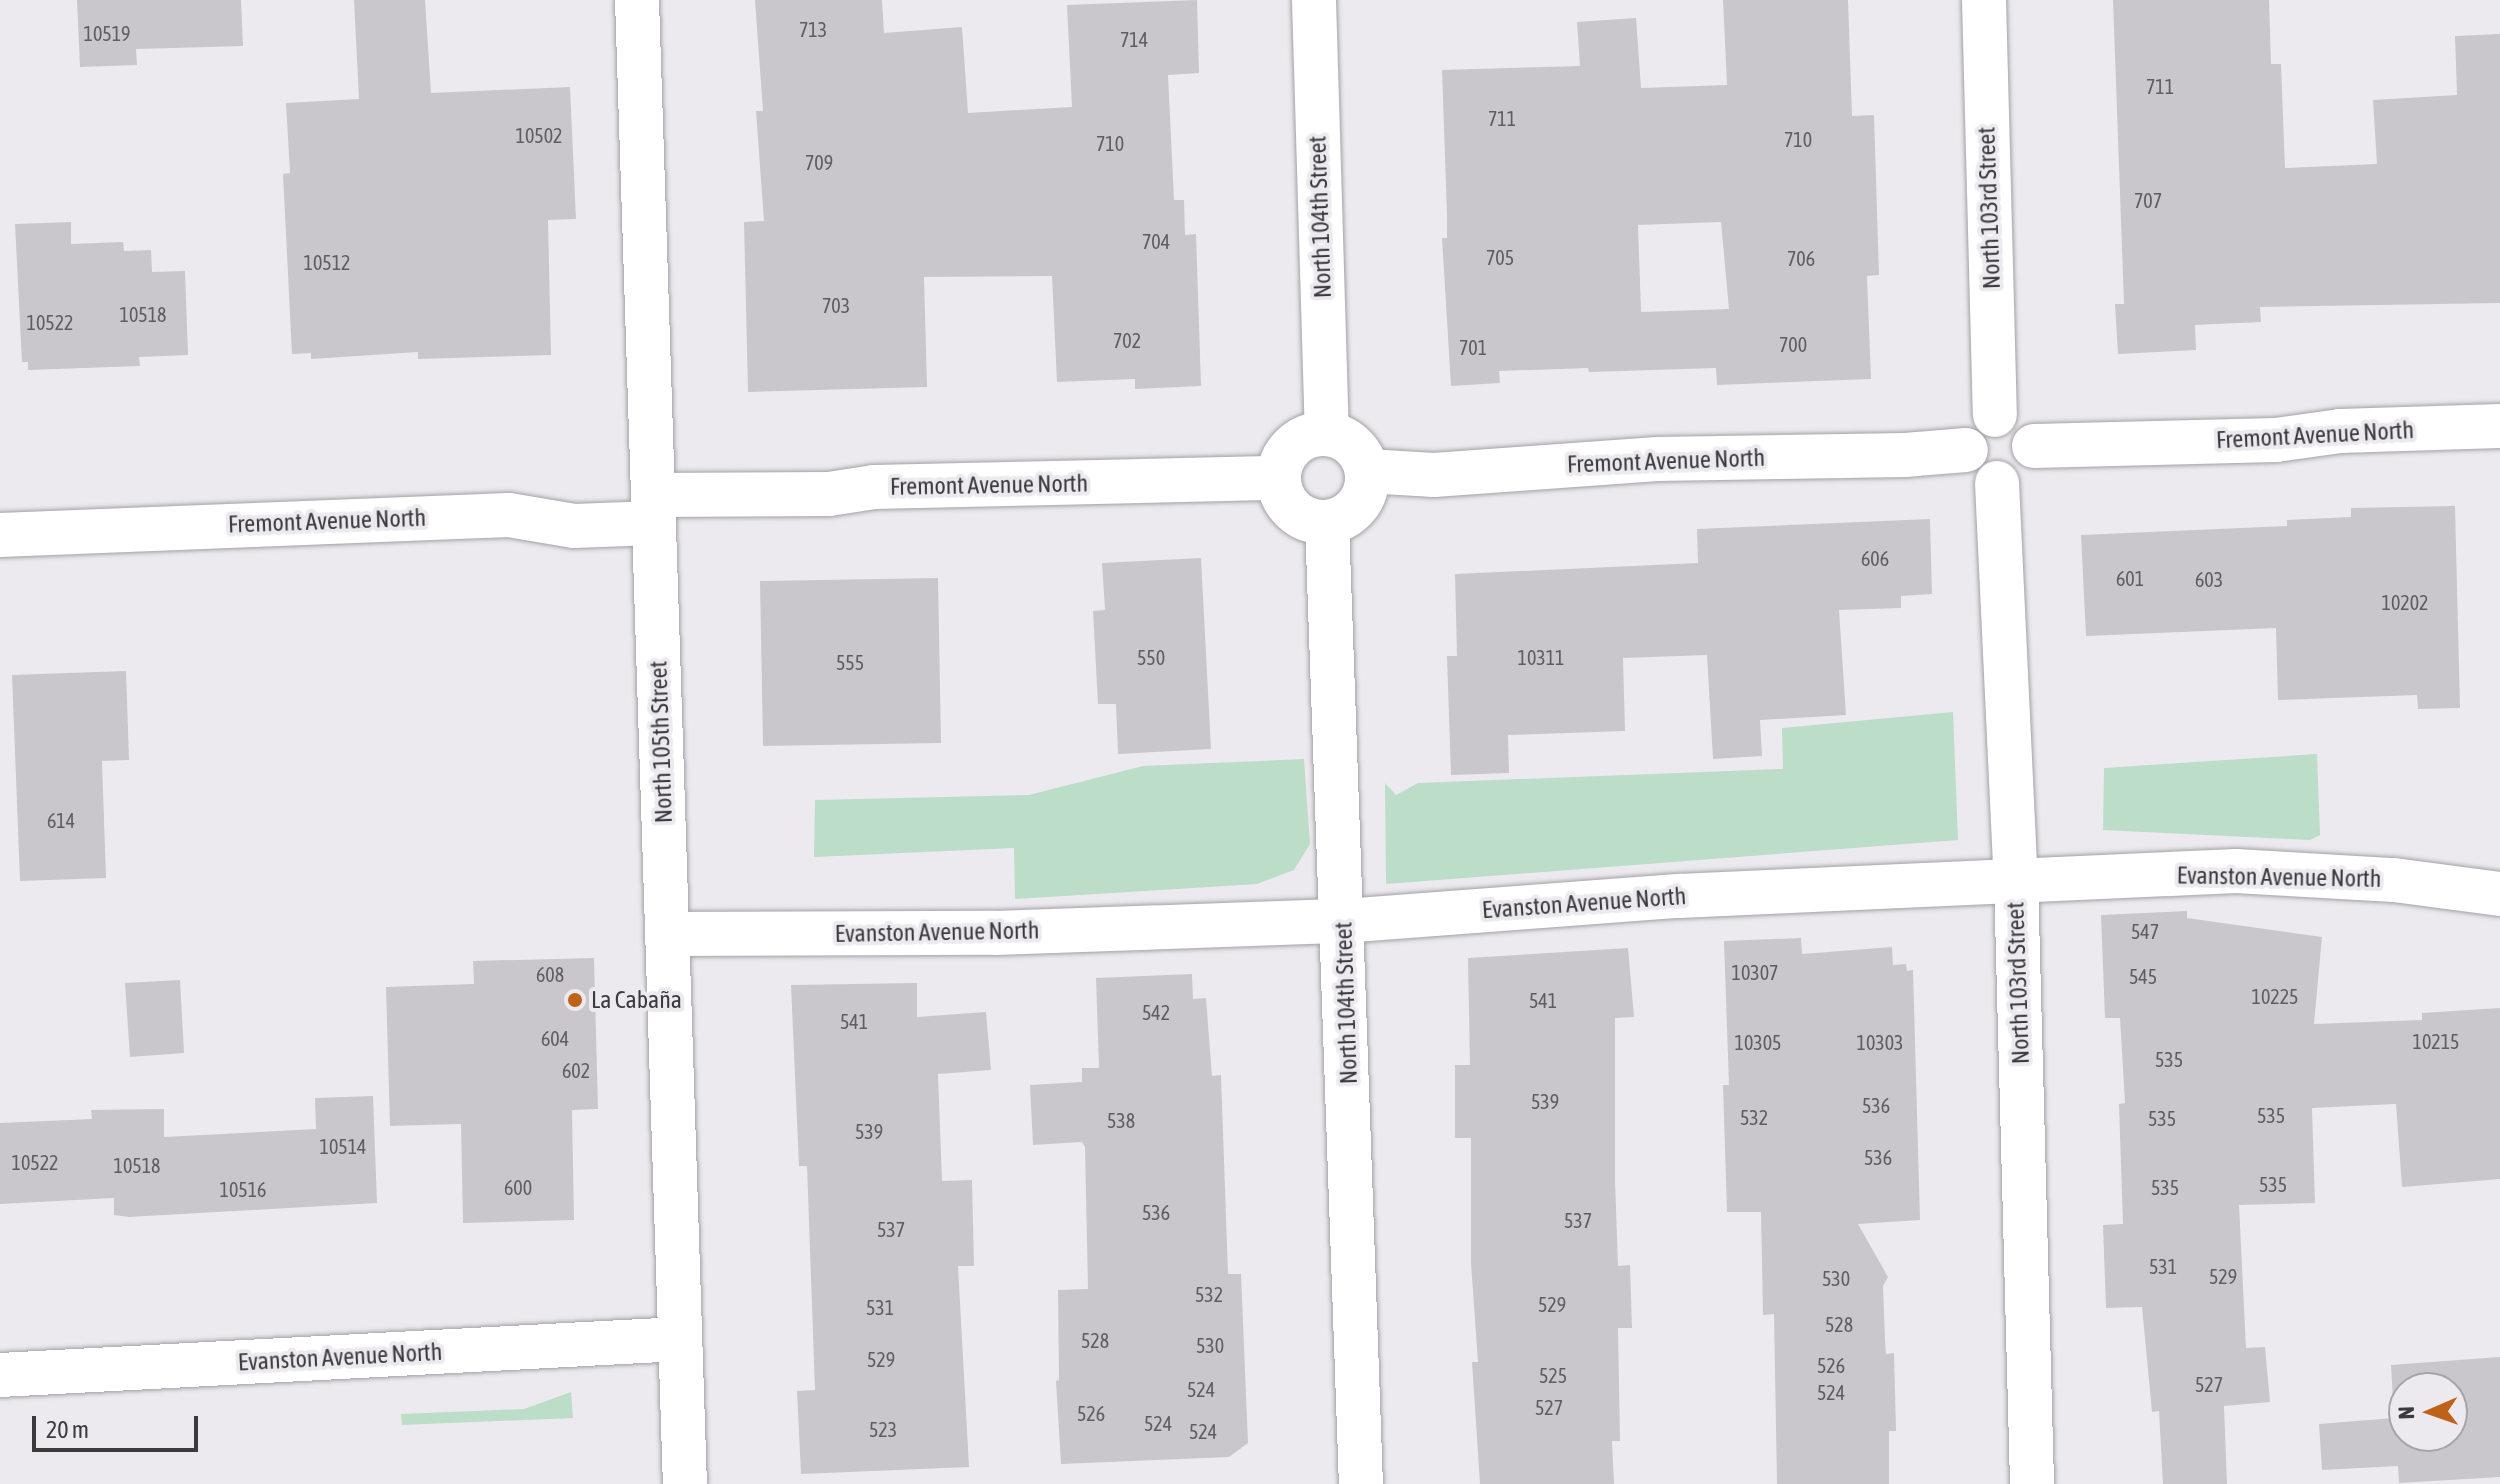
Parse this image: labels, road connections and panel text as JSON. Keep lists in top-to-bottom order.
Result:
{
  "streets": {
    "street": [
      "North 103rd Street",
      "North 104th Street",
      "Fremont Avenue North",
      "North 105th Street",
      "Evanston Avenue North"
    ]
  },
  "crossings": [
    ["North 103rd Street", "Fremont Avenue North"],
    ["North 103rd Street", "Evanston Avenue North"],
    ["North 104th Street", "Fremont Avenue North"],
    ["North 104th Street", "Evanston Avenue North"],
    ["Fremont Avenue North", "North 105th Street"],
    ["North 105th Street", "Evanston Avenue North"]
  ],
  "places": ["La Cabaña"],
  "house_numbers": [
    "713",
    "10519",
    "714",
    "711",
    "711",
    "10502",
    "710",
    "710",
    "709",
    "707",
    "704",
    "705",
    "706",
    "10512",
    "703",
    "10518",
    "10522",
    "702",
    "700",
    "701",
    "606",
    "601",
    "603",
    "10202",
    "550",
    "10311",
    "555",
    "614",
    "547",
    "10307",
    "608",
    "545",
    "10225",
    "541",
    "542",
    "541",
    "604",
    "10215",
    "10305",
    "10303",
    "535",
    "602",
    "539",
    "536",
    "535",
    "532",
    "535",
    "538",
    "539",
    "10514",
    "536",
    "10522",
    "10518",
    "535",
    "600",
    "535",
    "10516",
    "536",
    "537",
    "537",
    "531",
    "529",
    "530",
    "532",
    "529",
    "531",
    "528",
    "528",
    "530",
    "529",
    "526",
    "525",
    "527",
    "524",
    "524",
    "527",
    "526",
    "524",
    "523",
    "524"
  ],
  "scale_bar": "20 m",
  "north": "left"
}
